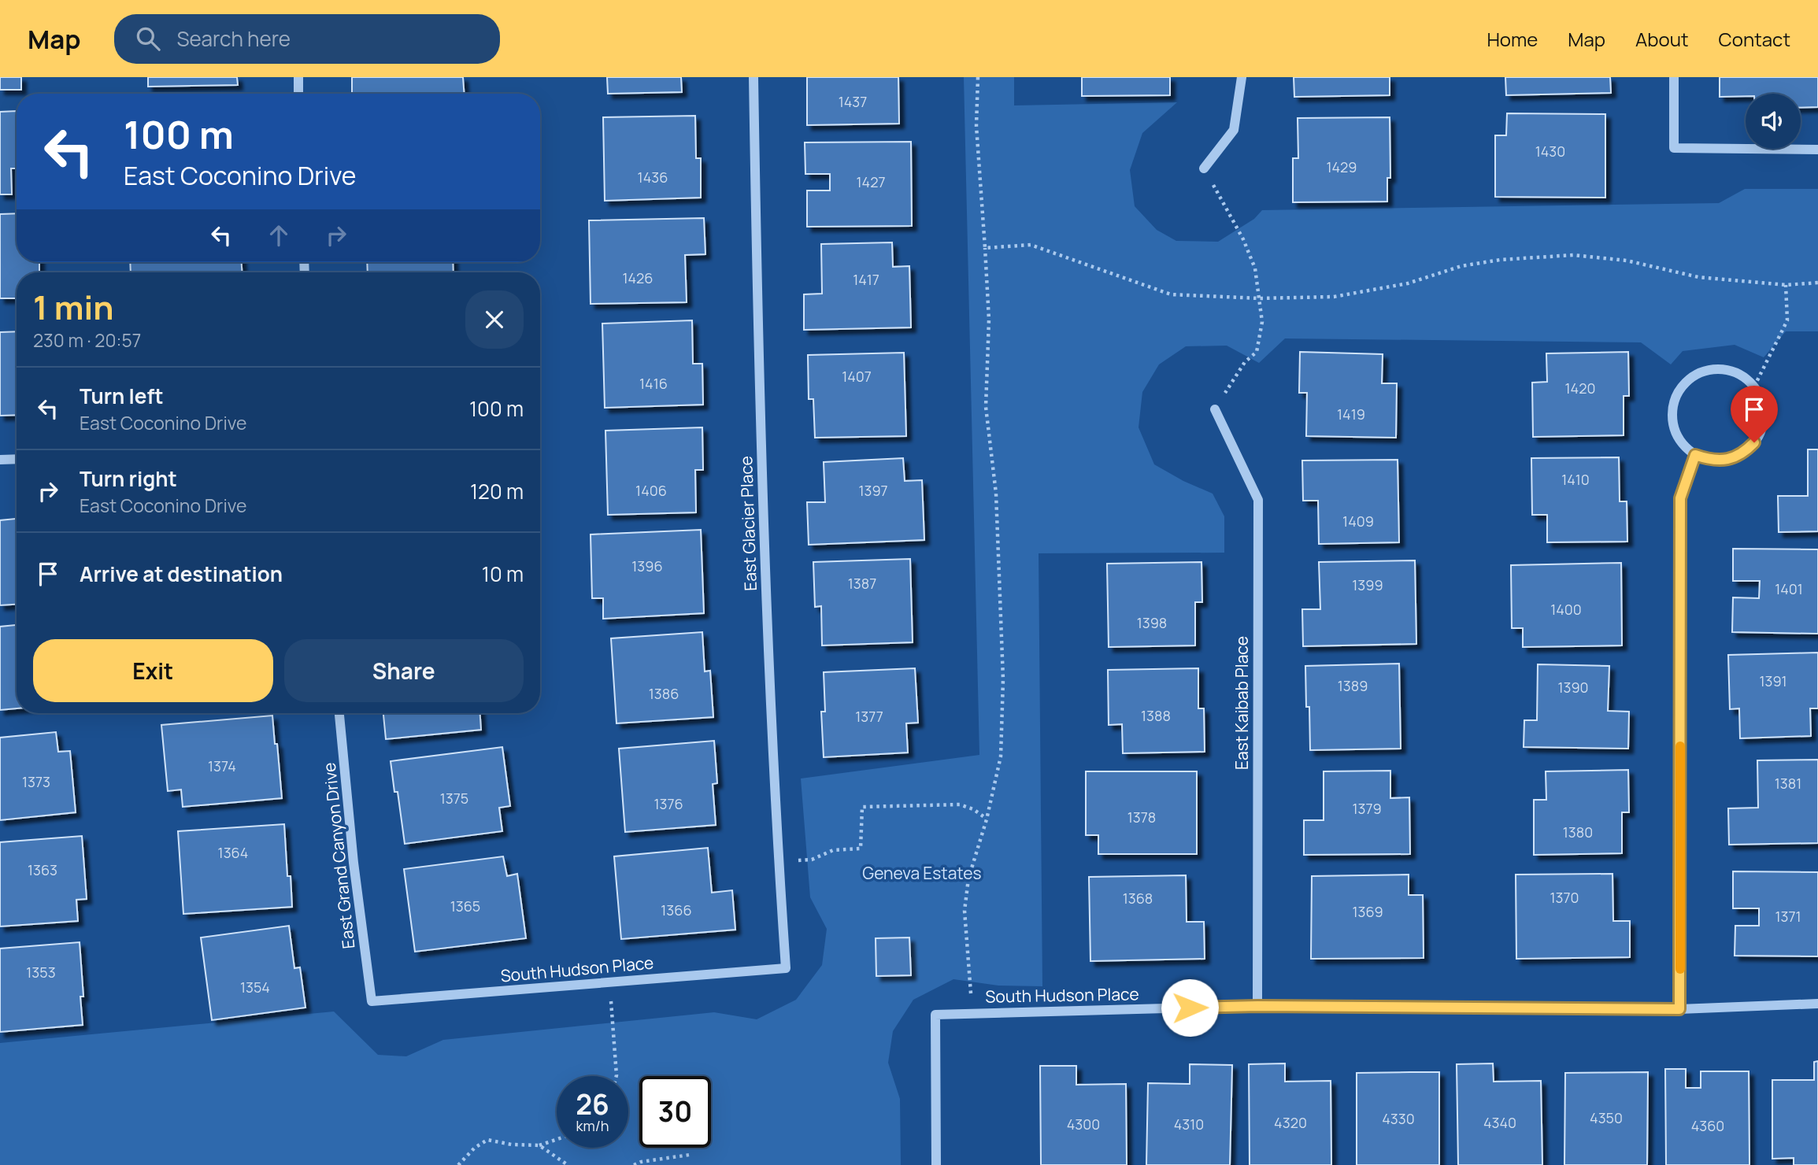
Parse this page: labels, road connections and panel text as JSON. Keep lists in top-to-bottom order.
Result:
{
  "streets": {
    "street": [
      "East Glacier Place",
      "East Kaibab Place",
      "East Grand Canyon Drive",
      "South Hudson Place"
    ]
  },
  "crossings": [
    ["East Glacier Place", "South Hudson Place"],
    ["East Kaibab Place", "South Hudson Place"],
    ["East Grand Canyon Drive", "South Hudson Place"]
  ],
  "parks": ["Geneva Estates"],
  "house_numbers": [
    "1437",
    "1430",
    "1429",
    "1436",
    "1427",
    "1426",
    "1417",
    "1407",
    "1416",
    "1420",
    "1419",
    "1410",
    "1406",
    "1397",
    "1409",
    "1396",
    "1387",
    "1399",
    "1401",
    "1400",
    "1398",
    "1391",
    "1389",
    "1390",
    "1386",
    "1388",
    "1377",
    "1374",
    "1373",
    "1381",
    "1375",
    "1376",
    "1379",
    "1378",
    "1380",
    "1364",
    "1363",
    "1370",
    "1368",
    "1365",
    "1366",
    "1369",
    "1371",
    "1353",
    "1354",
    "4350",
    "4330",
    "4320",
    "4340",
    "4300",
    "4310",
    "4360"
  ],
  "page": {
    "header": "Map",
    "search": "Search here",
    "nav": [
      "Home",
      "Map",
      "About",
      "Contact"
    ],
    "turn": ["100 m", "East Coconino Drive"],
    "heading": ["1 min", "230 m · 20:57"],
    "list": [
      {
        "name": "Turn left",
        "note": "East Coconino Drive",
        "value": "100 m"
      },
      {
        "name": "Turn right",
        "note": "East Coconino Drive",
        "value": "120 m"
      },
      {
        "name": "Arrive at destination",
        "value": "10 m"
      }
    ],
    "buttons": ["Exit", "Share"],
    "speed": "26 km/h",
    "limit": "30"
  }
}
